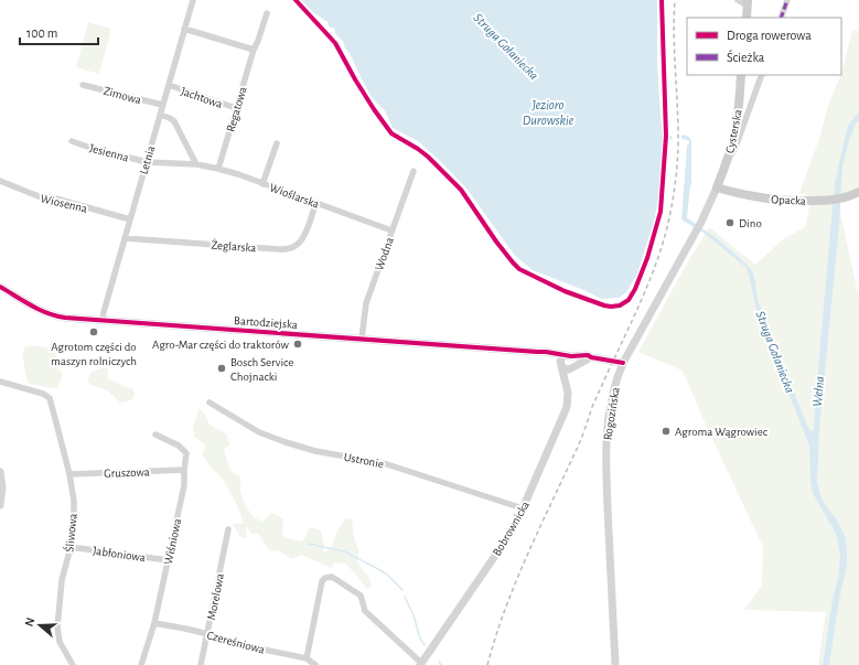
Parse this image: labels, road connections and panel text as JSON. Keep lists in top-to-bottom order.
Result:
{
  "streets": {
    "main road": ["Cysterska", "Opacka"],
    "street": [
      "Zimowa",
      "Jachtowa",
      "Regatowa",
      "Jesienna",
      "Letnia",
      "Wioślarska",
      "Wiosenna",
      "Żeglarska",
      "Wodna",
      "Bartodziejska",
      "Rogozińska",
      "Ustronie",
      "Gruszowa",
      "Bobrownicka",
      "Śliwowa",
      "Wiśniowa",
      "Jabłoniowa",
      "Morelowa",
      "Czereśniowa"
    ]
  },
  "crossings": [
    ["Zimowa", "Letnia"],
    ["Jachtowa", "Regatowa"],
    ["Jachtowa", "Letnia"],
    ["Regatowa", "Wioślarska"],
    ["Cysterska", "Opacka"],
    ["Cysterska", "Rogozińska"],
    ["Jesienna", "Letnia"],
    ["Jesienna", "Wioślarska"],
    ["Letnia", "Wioślarska"],
    ["Letnia", "Wiosenna"],
    ["Letnia", "Żeglarska"],
    ["Letnia", "Bartodziejska"],
    ["Wioślarska", "Żeglarska"],
    ["Wioślarska", "Wodna"],
    ["Opacka", "Rogozińska"],
    ["Wodna", "Bartodziejska"],
    ["Bartodziejska", "Rogozińska"],
    ["Bartodziejska", "Bobrownicka"],
    ["Ustronie", "Bobrownicka"],
    ["Gruszowa", "Śliwowa"],
    ["Gruszowa", "Wiśniowa"],
    ["Śliwowa", "Jabłoniowa"],
    ["Wiśniowa", "Jabłoniowa"],
    ["Wiśniowa", "Czereśniowa"],
    ["Morelowa", "Czereśniowa"]
  ],
  "water": ["Struga Gołaniecka", "Jezioro Durowskie", "Wełna"],
  "places": [
    "Dino",
    "Agrotom części do maszyn rolniczych",
    "Agro-Mar części do traktorów",
    "Bosch Service Chojnacki",
    "Agroma Wągrowiec"
  ],
  "legend": ["Droga rowerowa", "Ścieżka"],
  "scale_bar": "100 m",
  "north": "left"
}
